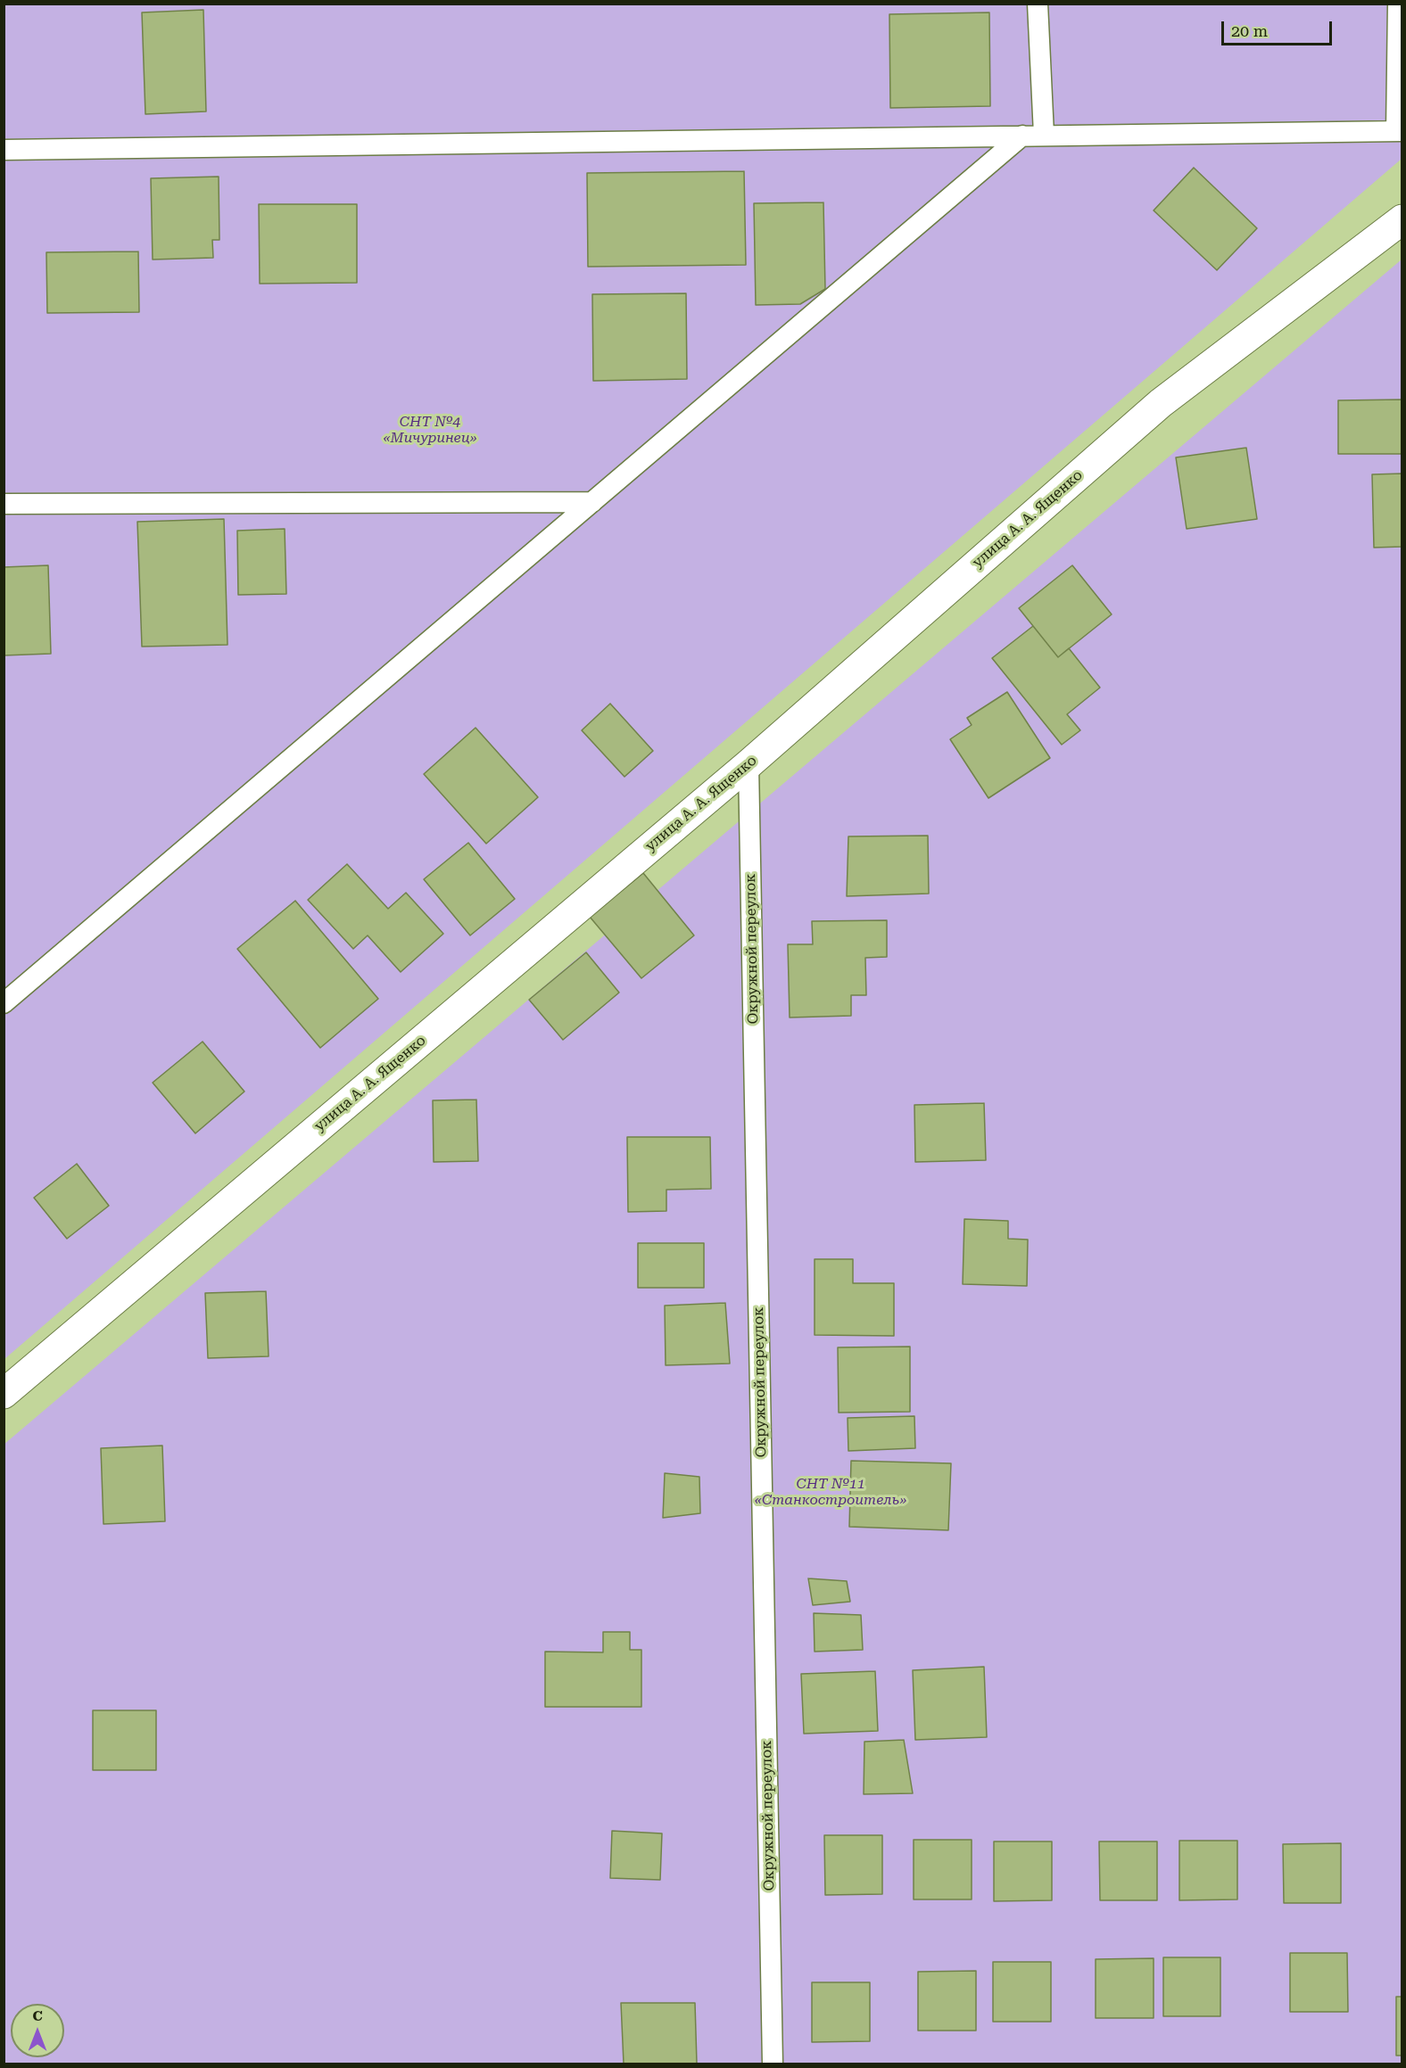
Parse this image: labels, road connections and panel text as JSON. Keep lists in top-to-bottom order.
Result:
{
  "streets": {
    "street": ["улица А. А. Ященко"],
    "lane": ["Окружной переулок"]
  },
  "crossings": [
    ["улица А. А. Ященко", "Окружной переулок"]
  ],
  "parks": ["СНТ №4 «Мичуринец»", "СНТ №11 «Станкостроитель»"],
  "scale_bar": "20 m",
  "north": "top"
}
